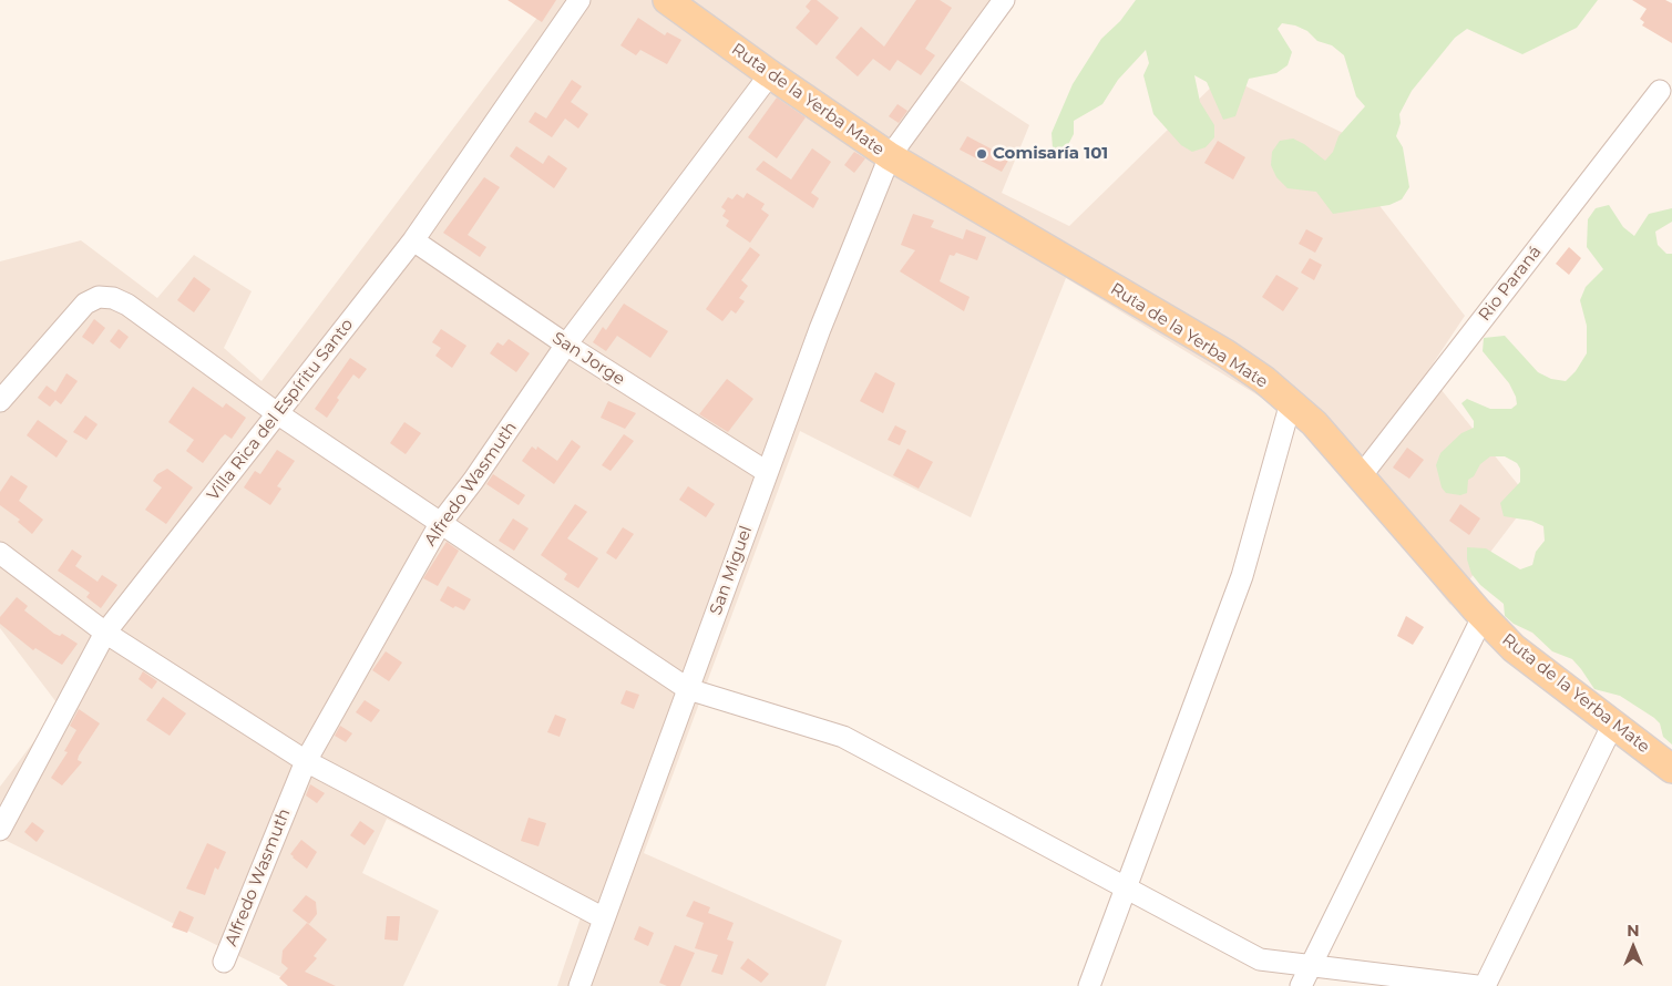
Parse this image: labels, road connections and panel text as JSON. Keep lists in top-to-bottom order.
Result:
{
  "streets": {
    "main road": ["Ruta de la Yerba Mate"],
    "street": [
      "Rio Paraná",
      "San Jorge",
      "Villa Rica del Espíritu Santo",
      "Alfredo Wasmuth",
      "San Miguel"
    ]
  },
  "crossings": [
    ["Ruta de la Yerba Mate", "Rio Paraná"],
    ["Ruta de la Yerba Mate", "Alfredo Wasmuth"],
    ["Ruta de la Yerba Mate", "San Miguel"],
    ["San Jorge", "Villa Rica del Espíritu Santo"],
    ["San Jorge", "Alfredo Wasmuth"],
    ["San Jorge", "San Miguel"]
  ],
  "places": ["Comisaría 101"],
  "north": "top"
}
